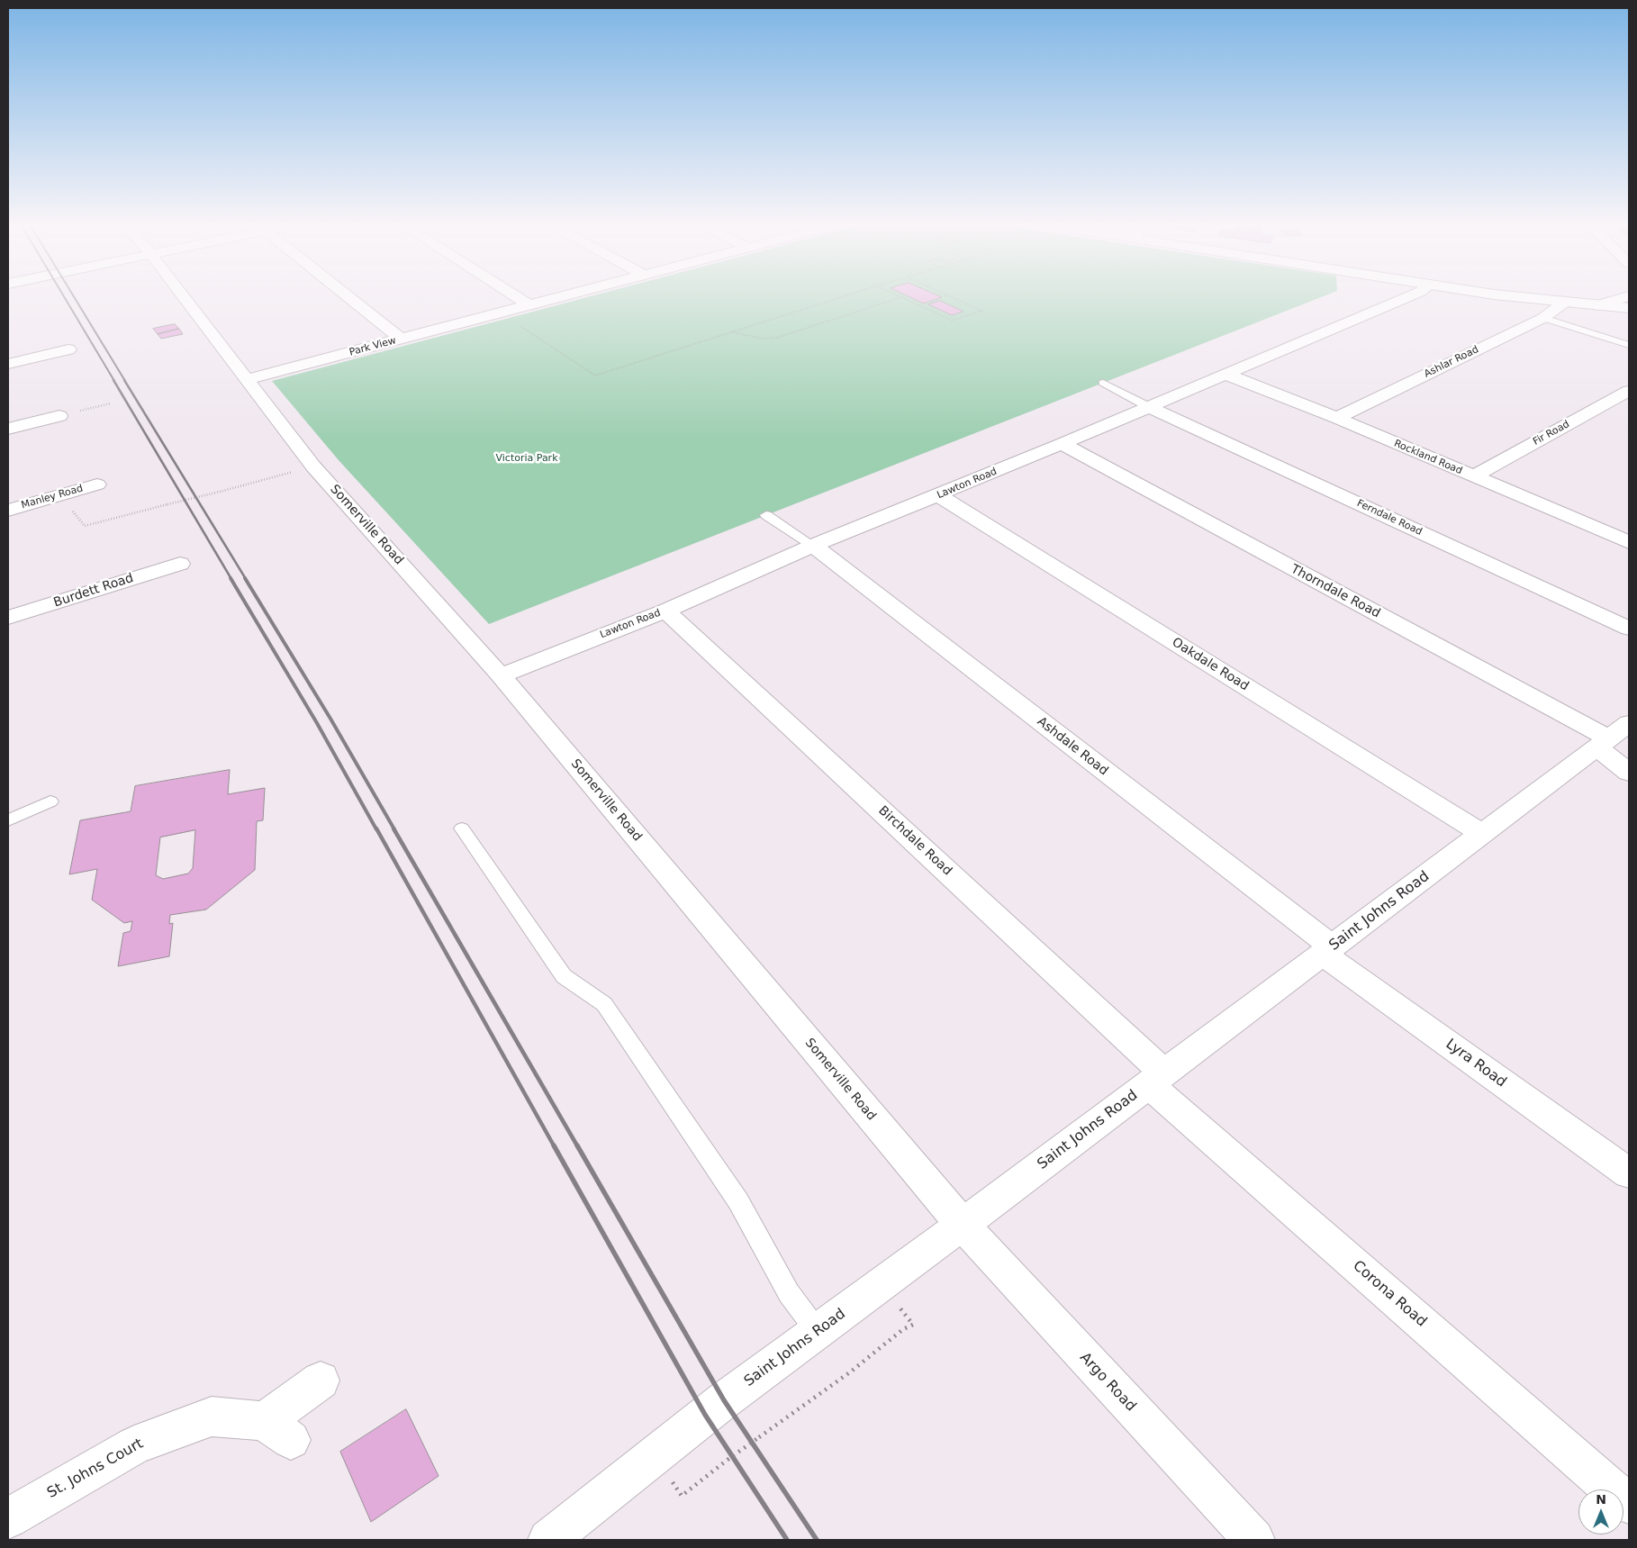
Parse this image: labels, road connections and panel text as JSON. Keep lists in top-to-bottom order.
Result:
{
  "streets": {
    "main road": [
      "Park View",
      "Ashlar Road",
      "Fir Road",
      "Rockland Road",
      "Lawton Road",
      "Manley Road",
      "Ferndale Road",
      "Somerville Road",
      "Burdett Road",
      "Thorndale Road",
      "Oakdale Road",
      "Ashdale Road",
      "Birchdale Road",
      "Saint Johns Road",
      "Lyra Road",
      "Corona Road",
      "Argo Road",
      "St. Johns Court"
    ]
  },
  "crossings": [
    ["Park View", "Somerville Road"],
    ["Ashlar Road", "Rockland Road"],
    ["Fir Road", "Rockland Road"],
    ["Rockland Road", "Lawton Road"],
    ["Lawton Road", "Ferndale Road"],
    ["Lawton Road", "Somerville Road"],
    ["Lawton Road", "Thorndale Road"],
    ["Lawton Road", "Oakdale Road"],
    ["Lawton Road", "Ashdale Road"],
    ["Lawton Road", "Birchdale Road"],
    ["Somerville Road", "Saint Johns Road"],
    ["Somerville Road", "Argo Road"],
    ["Thorndale Road", "Saint Johns Road"],
    ["Oakdale Road", "Saint Johns Road"],
    ["Ashdale Road", "Saint Johns Road"],
    ["Ashdale Road", "Lyra Road"],
    ["Birchdale Road", "Saint Johns Road"],
    ["Birchdale Road", "Corona Road"],
    ["Saint Johns Road", "Lyra Road"],
    ["Saint Johns Road", "Corona Road"],
    ["Saint Johns Road", "Argo Road"]
  ],
  "parks": ["Victoria Park"],
  "north": "top"
}
